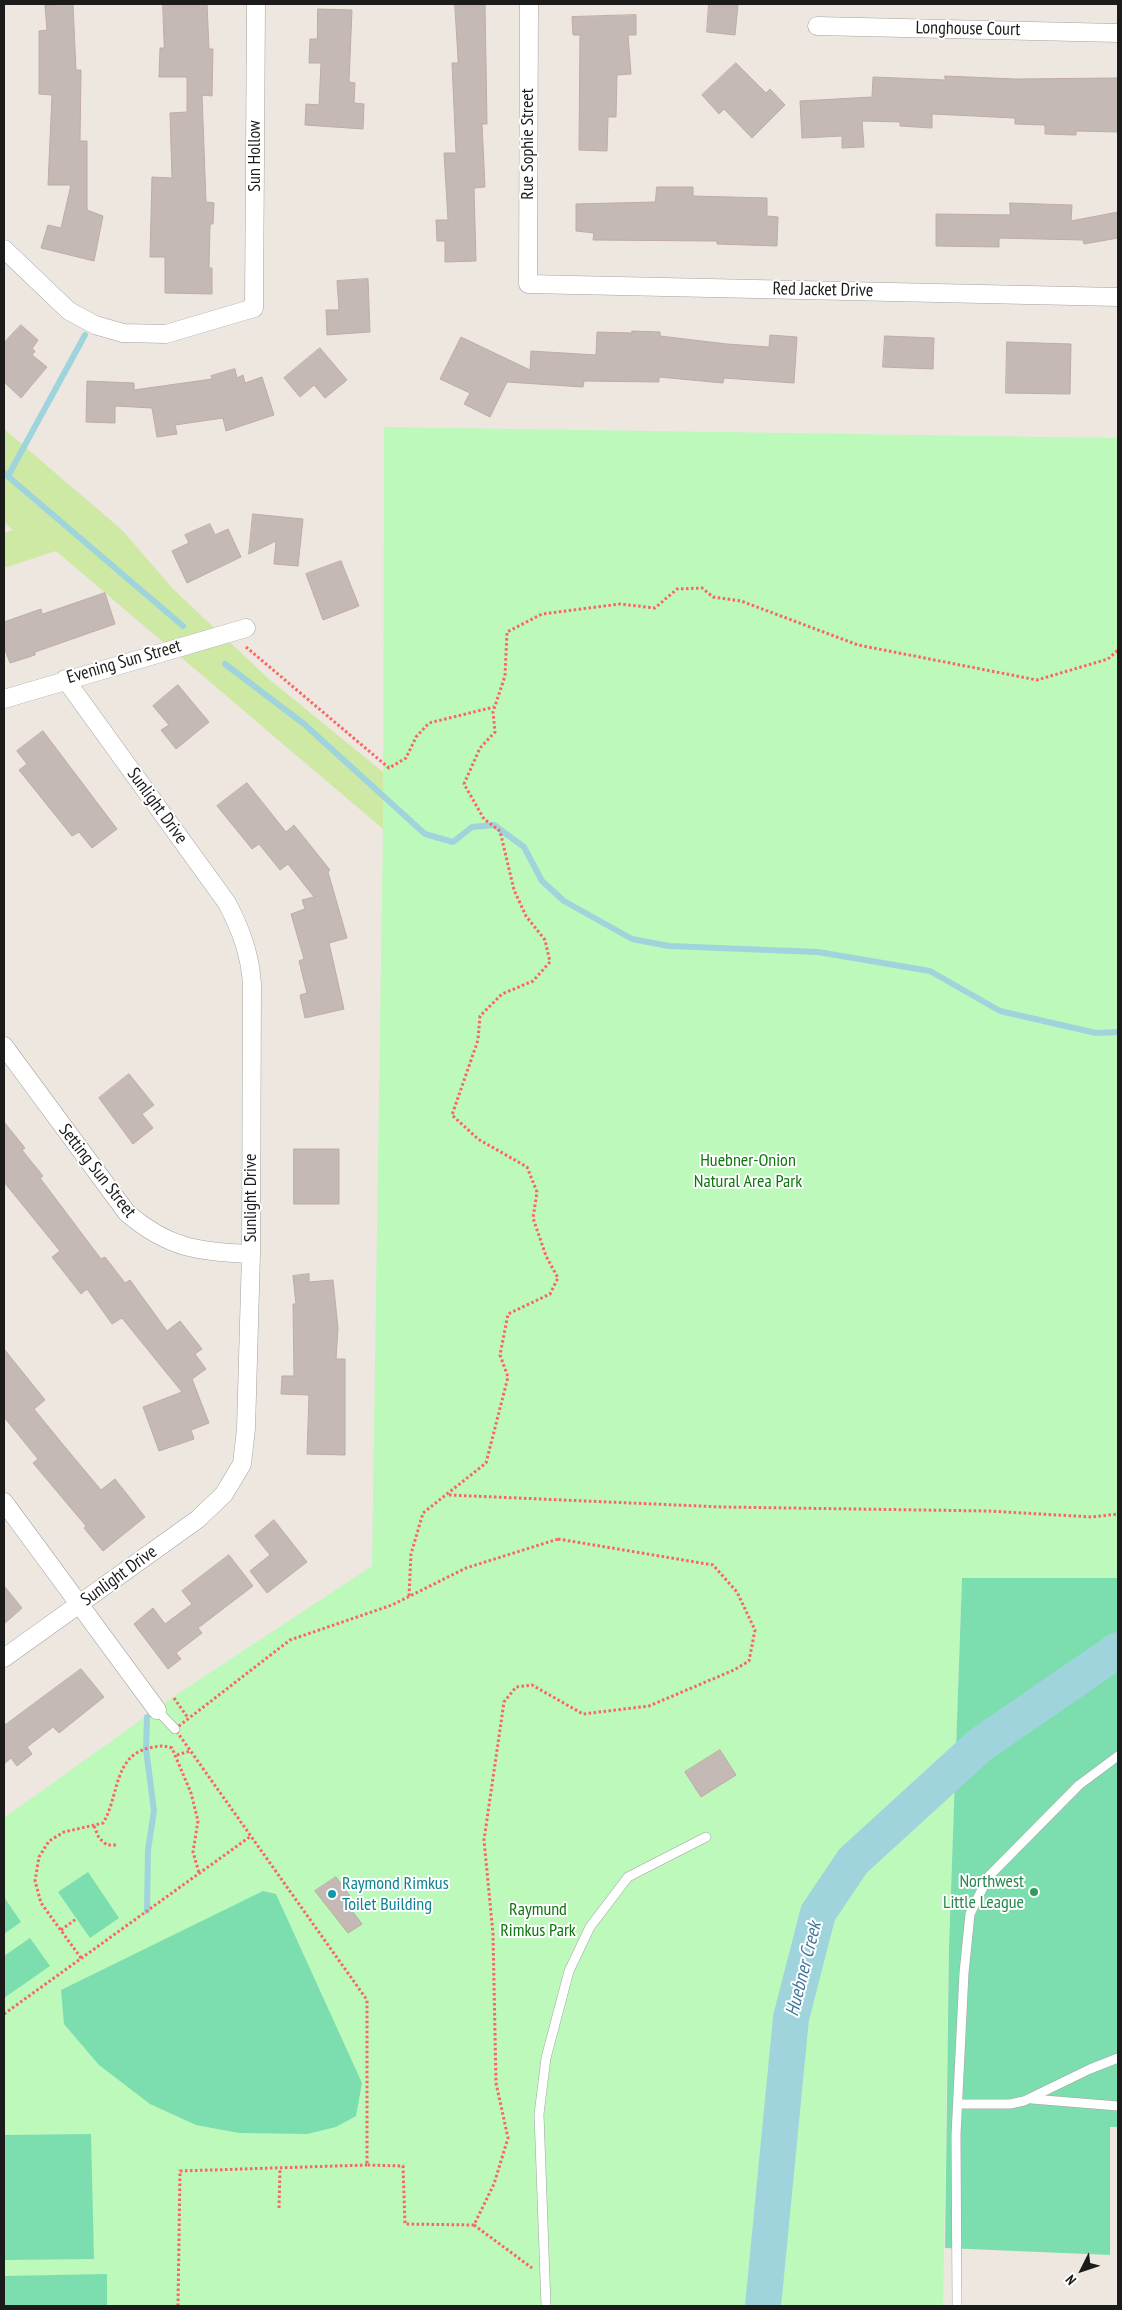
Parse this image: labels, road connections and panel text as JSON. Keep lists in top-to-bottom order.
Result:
{
  "streets": {
    "street": [
      "Longhouse Court",
      "Rue Sophie Street",
      "Sun Hollow",
      "Red Jacket Drive",
      "Evening Sun Street",
      "Sunlight Drive",
      "Setting Sun Street"
    ]
  },
  "crossings": [
    ["Rue Sophie Street", "Red Jacket Drive"],
    ["Evening Sun Street", "Sunlight Drive"],
    ["Sunlight Drive", "Setting Sun Street"]
  ],
  "water": ["Huebner Creek"],
  "parks": ["Huebner-Onion Natural Area Park", "Raymund Rimkus Park"],
  "places": ["Northwest Little League", "Raymond Rimkus Toilet Building"],
  "north": "bottom left"
}
